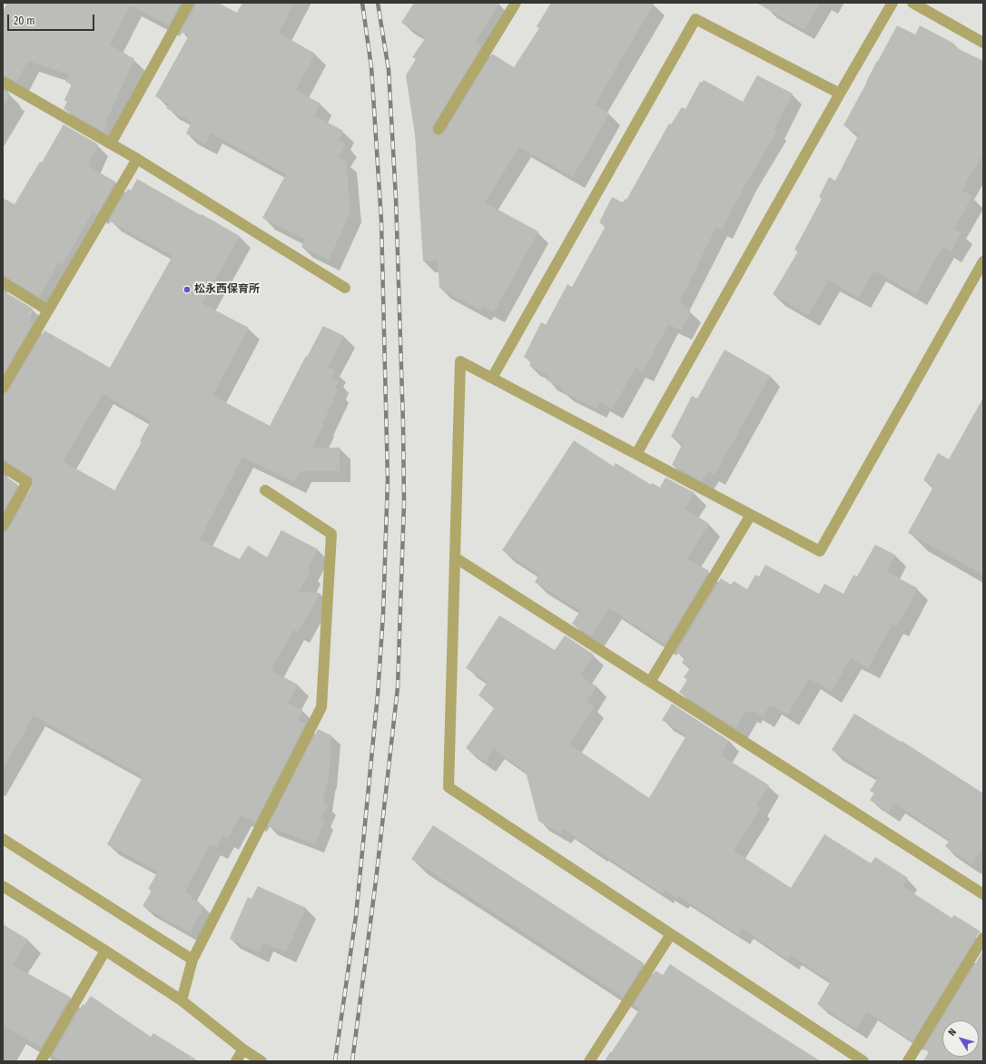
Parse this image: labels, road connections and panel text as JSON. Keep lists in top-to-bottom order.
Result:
{
  "places": ["松永西保育所"],
  "scale_bar": "20 m",
  "north": "top left"
}
